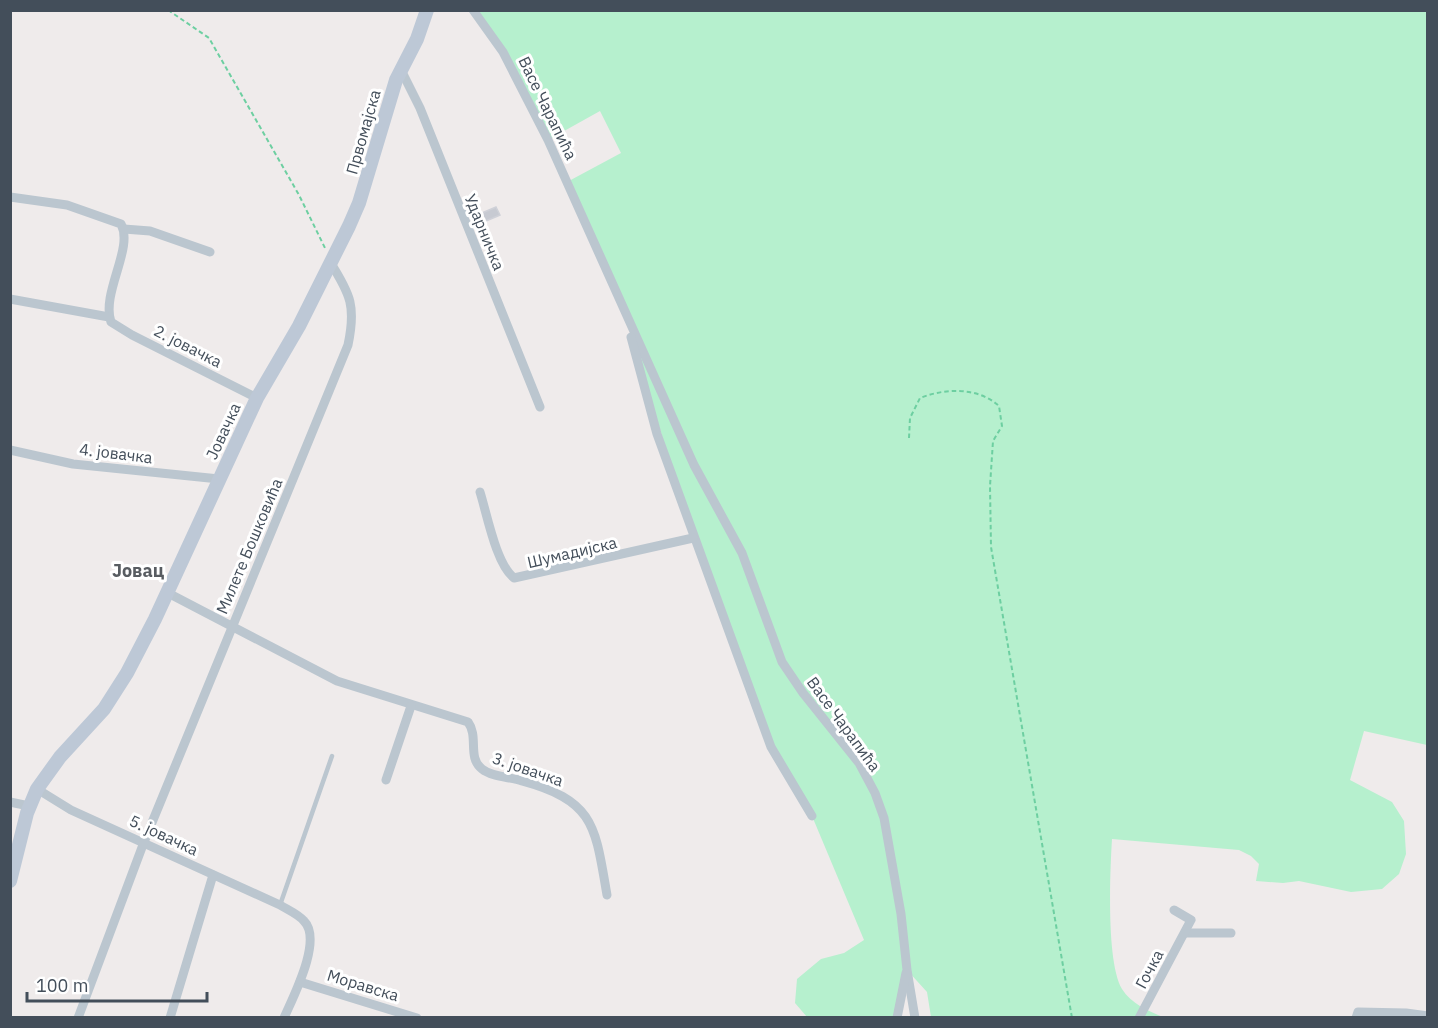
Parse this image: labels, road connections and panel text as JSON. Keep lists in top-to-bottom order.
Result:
{
  "streets": {
    "main road": ["Првомајска", "Јовачка"],
    "street": [
      "Васе Чарапића",
      "Ударничка",
      "2. јовачка",
      "4. јовачка",
      "Милете Бошковића",
      "Шумадијска",
      "3. јовачка",
      "5. јовачка",
      "Гочка",
      "Моравска"
    ]
  },
  "crossings": [
    ["Првомајска", "Ударничка"],
    ["Првомајска", "Јовачка"],
    ["Првомајска", "Милете Бошковића"],
    ["2. јовачка", "Јовачка"],
    ["Јовачка", "4. јовачка"],
    ["Јовачка", "Милете Бошковића"],
    ["Јовачка", "3. јовачка"],
    ["Јовачка", "5. јовачка"],
    ["Милете Бошковића", "3. јовачка"],
    ["Милете Бошковића", "5. јовачка"],
    ["5. јовачка", "Моравска"]
  ],
  "districts": ["Јовац"],
  "scale_bar": "100 m"
}
